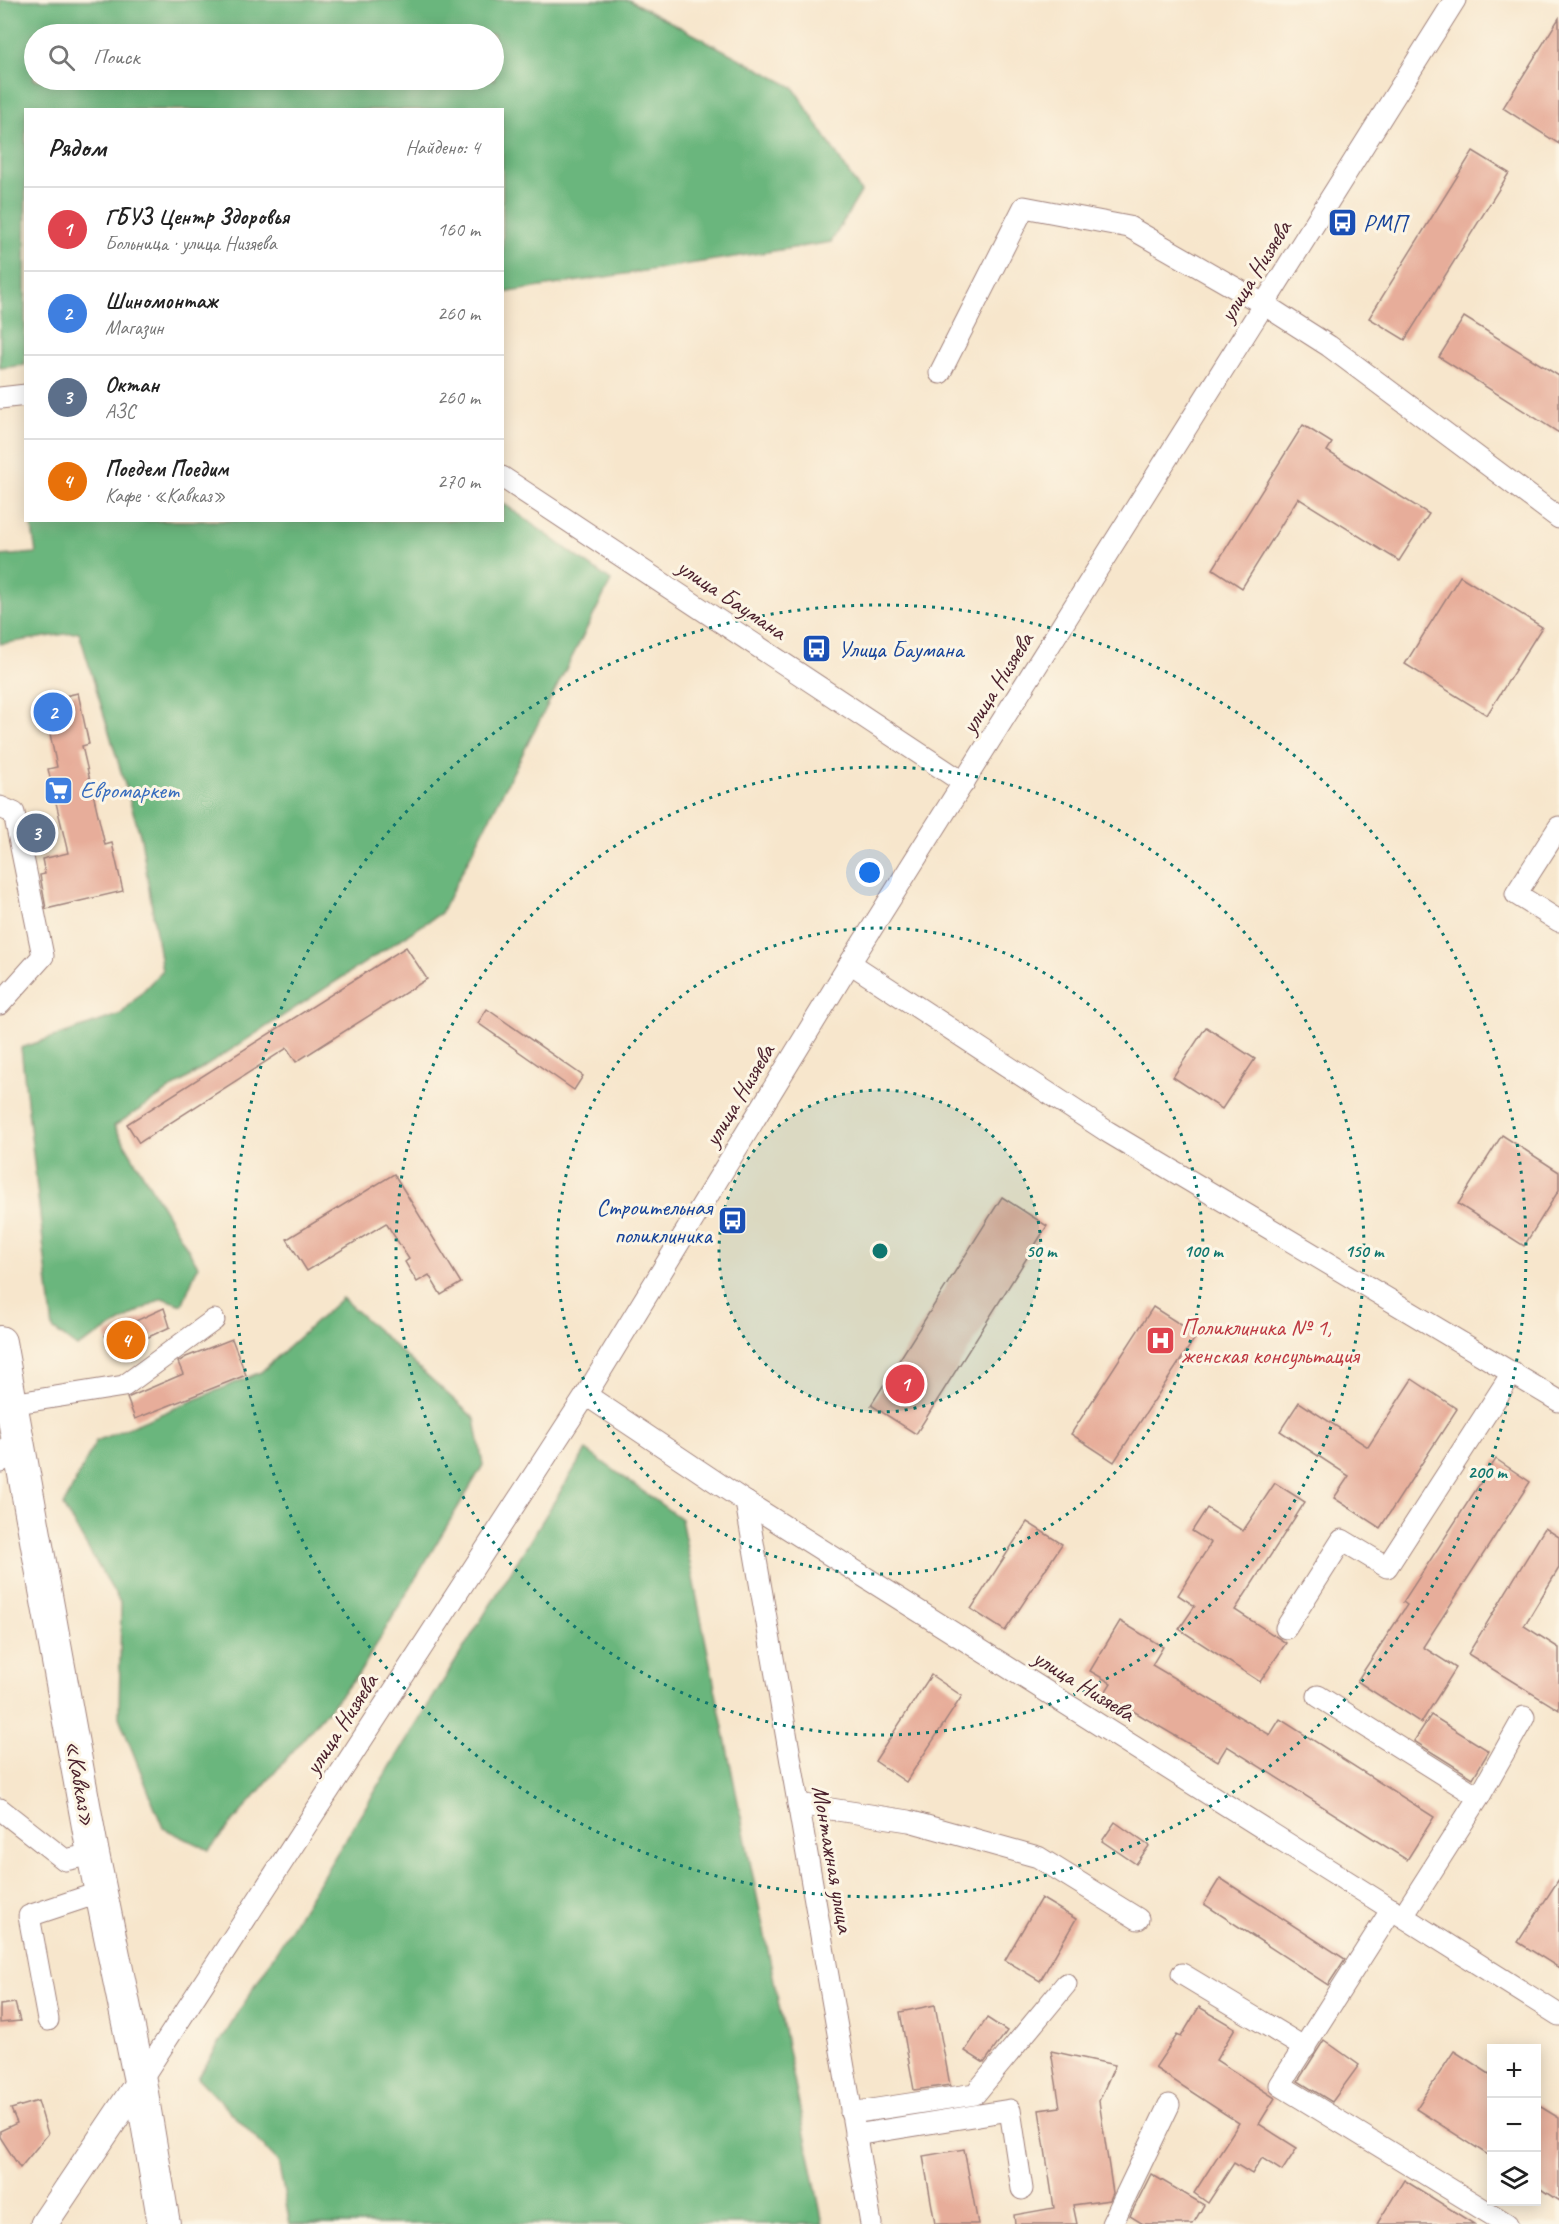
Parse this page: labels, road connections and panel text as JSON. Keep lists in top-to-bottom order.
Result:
{
  "streets": {
    "highway": ["«Кавказ»"],
    "street": ["улица Низяева", "улица Баумана", "Монтажная улица"]
  },
  "crossings": [
    ["улица Низяева", "улица Баумана"],
    ["улица Низяева", "«Кавказ»"],
    ["улица Низяева", "Монтажная улица"]
  ],
  "places": {
    "bus stop": ["РМП", "Улица Баумана", "Строительная поликлиника"],
    "supermarket": ["Евромаркет"],
    "hospital": ["Поликлиника № 1, женская консультация"]
  },
  "page": {
    "search": "Поиск",
    "heading": ["Рядом", "Найдено: 4"],
    "list": [
      {
        "mark": "1",
        "name": "ГБУЗ Центр Здоровья",
        "note": "Больница · улица Низяева",
        "value": "160 m"
      },
      {
        "mark": "2",
        "name": "Шиномонтаж",
        "note": "Магазин",
        "value": "260 m"
      },
      {
        "mark": "3",
        "name": "Октан",
        "note": "АЗС",
        "value": "260 m"
      },
      {
        "mark": "4",
        "name": "Поедем Поедим",
        "note": "Кафе · «Кавказ»",
        "value": "270 m"
      }
    ],
    "pins": [
      "2",
      "3",
      "4",
      "1"
    ],
    "map_buttons": ["+", "−"]
  },
  "rings": [
    "50 m",
    "100 m",
    "150 m",
    "200 m"
  ]
}
